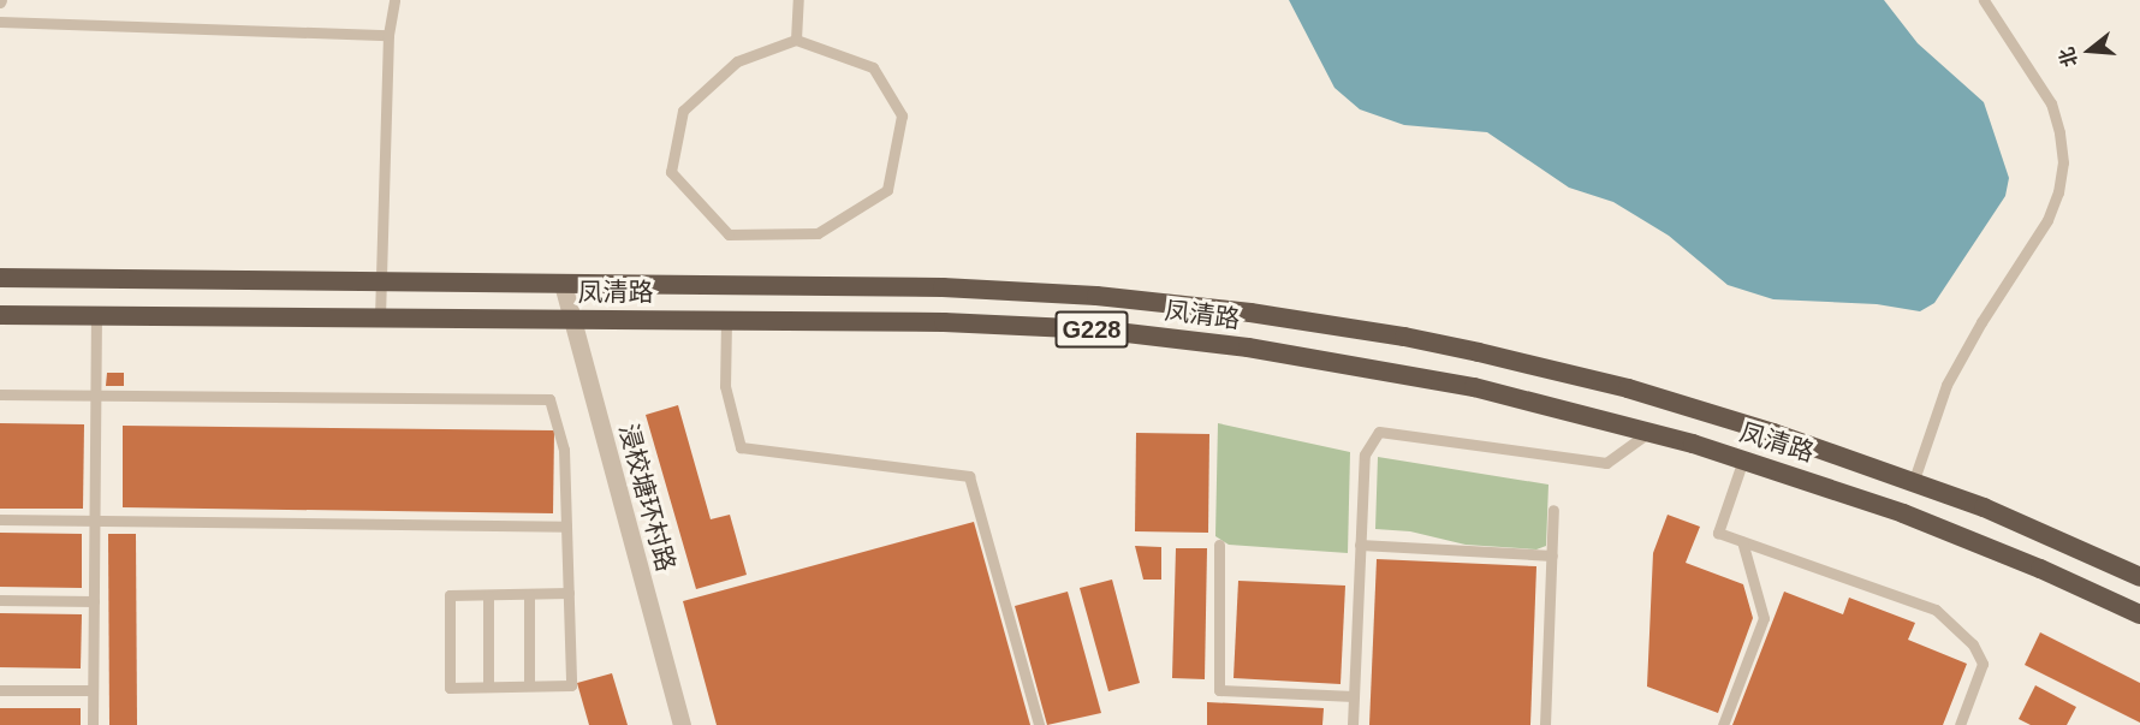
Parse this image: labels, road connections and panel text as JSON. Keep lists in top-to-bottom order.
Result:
{
  "streets": {
    "highway": ["凤清路", "G228"],
    "street": ["浸校塘环村路"]
  },
  "crossings": [
    ["凤清路", "浸校塘环村路"]
  ],
  "north": "left"
}
